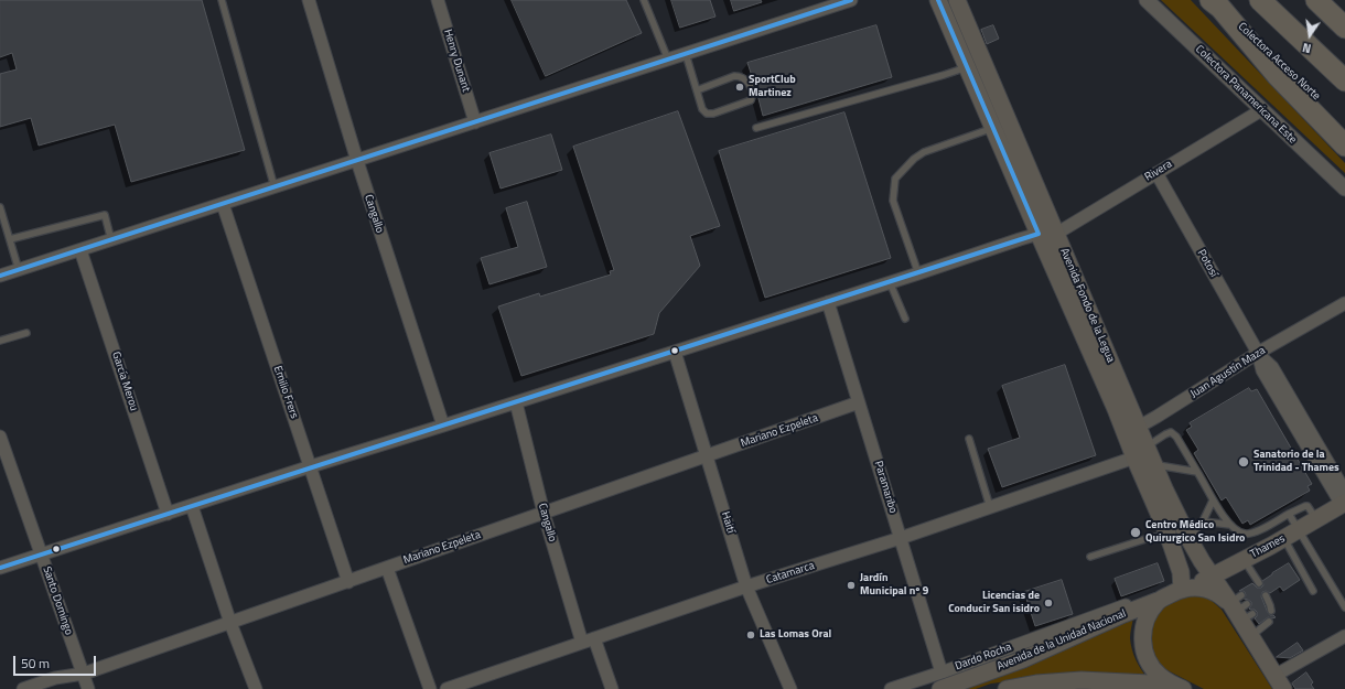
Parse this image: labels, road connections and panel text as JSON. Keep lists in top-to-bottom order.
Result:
{
  "streets": {
    "highway": ["Colectora Acceso Norte"],
    "main road": ["Avenida Fondo de la Legua", "Thames", "Avenida de la Unidad Nacional"],
    "street": [
      "Henry Dunant",
      "Colectora Panamericana Este",
      "Rivera",
      "Cangallo",
      "Potosí",
      "Juan Agustín Maza",
      "García Merou",
      "Emilio Frers",
      "Mariano Ezpeleta",
      "Paramaribo",
      "Haití",
      "Catamarca",
      "Santo Domingo",
      "Dardo Rocha"
    ]
  },
  "crossings": [
    ["Colectora Panamericana Este", "Rivera"],
    ["Rivera", "Potosí"],
    ["Rivera", "Avenida Fondo de la Legua"],
    ["Cangallo", "Mariano Ezpeleta"],
    ["Cangallo", "Catamarca"],
    ["Potosí", "Juan Agustín Maza"],
    ["Potosí", "Thames"],
    ["Avenida Fondo de la Legua", "Juan Agustín Maza"],
    ["Avenida Fondo de la Legua", "Thames"],
    ["Avenida Fondo de la Legua", "Catamarca"],
    ["Avenida Fondo de la Legua", "Avenida de la Unidad Nacional"],
    ["Avenida Fondo de la Legua", "Dardo Rocha"],
    ["Emilio Frers", "Mariano Ezpeleta"],
    ["Mariano Ezpeleta", "Paramaribo"],
    ["Mariano Ezpeleta", "Haití"],
    ["Mariano Ezpeleta", "Santo Domingo"],
    ["Paramaribo", "Catamarca"],
    ["Paramaribo", "Avenida de la Unidad Nacional"],
    ["Paramaribo", "Dardo Rocha"],
    ["Haití", "Catamarca"],
    ["Thames", "Avenida de la Unidad Nacional"],
    ["Thames", "Dardo Rocha"],
    ["Avenida de la Unidad Nacional", "Dardo Rocha"]
  ],
  "places": [
    "SportClub Martinez",
    "Sanatorio de la Trinidad - Thames",
    "Centro Médico Quirurgico San Isidro",
    "Jardín Municipal nº 9",
    "Licencias de Conducir San isidro",
    "Las Lomas Oral"
  ],
  "scale_bar": "50 m",
  "north": "bottom"
}
